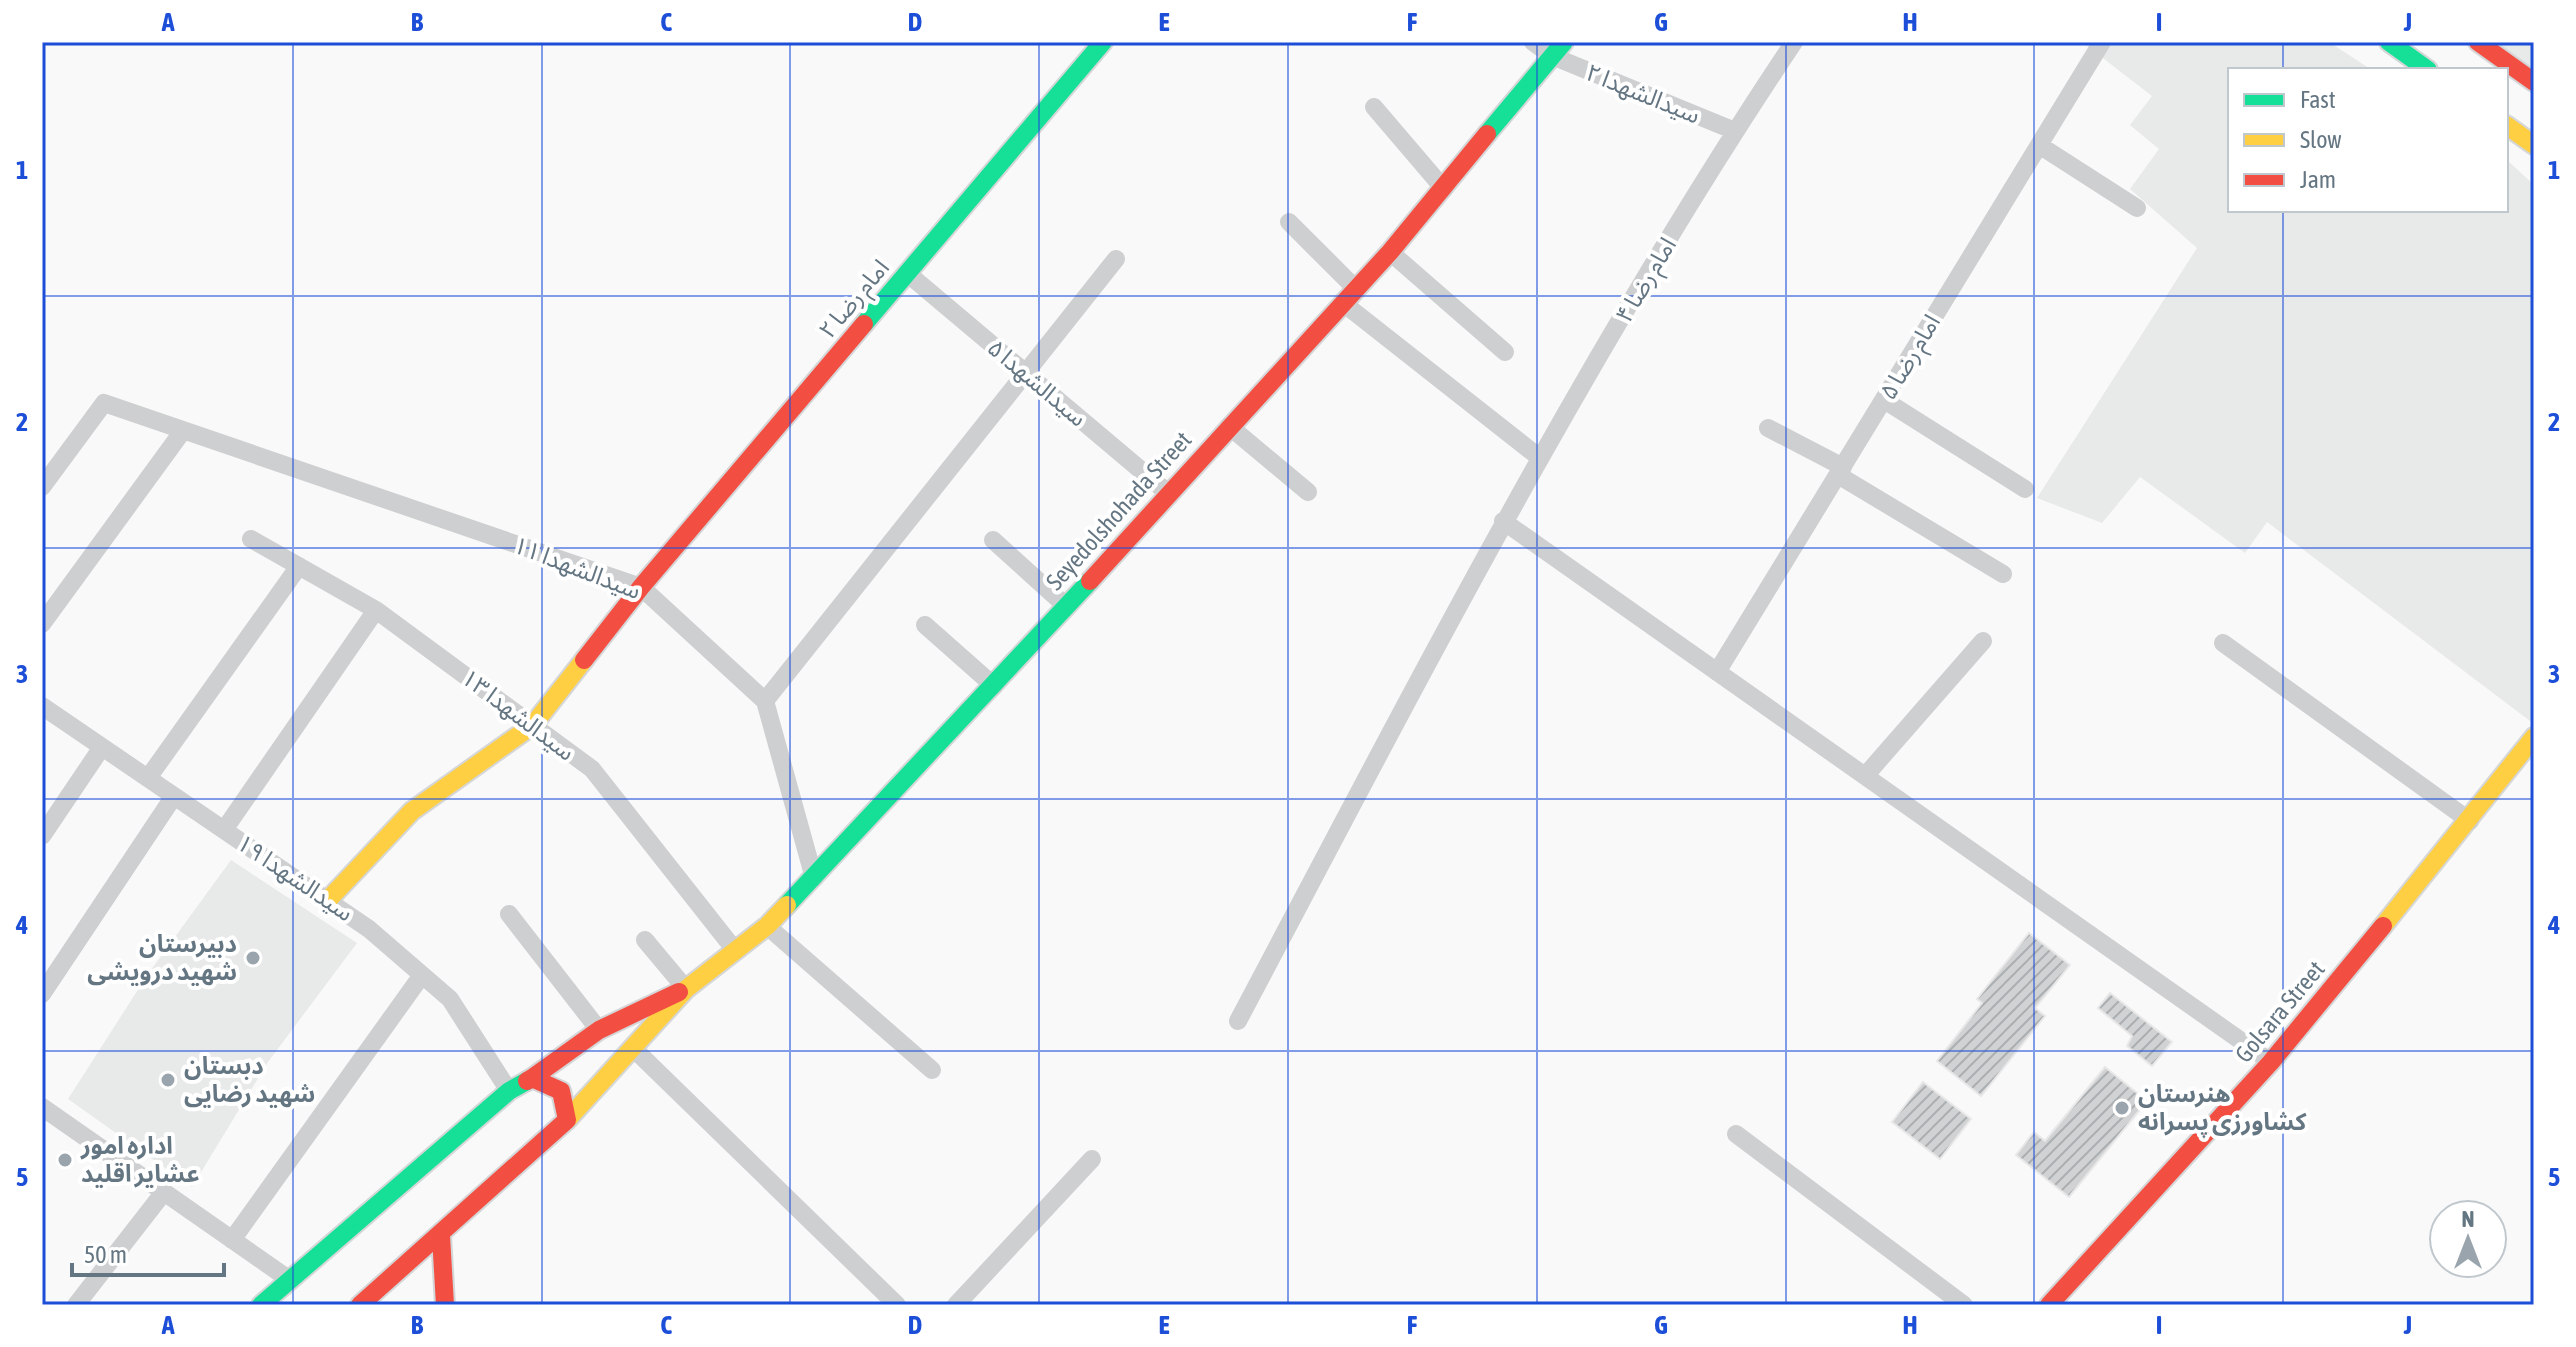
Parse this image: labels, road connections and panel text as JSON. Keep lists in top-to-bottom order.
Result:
{
  "streets": {
    "street": [
      "سیدالشهدا ۲",
      "امام رضا ۴",
      "امام رضا ۲",
      "امام رضا ۵",
      "سیدالشهدا ۵",
      "Seyedolshohada Street",
      "سیدالشهدا ۱۱",
      "سیدالشهدا ۱۳",
      "سیدالشهدا ۱۹",
      "Golsara Street"
    ]
  },
  "crossings": [
    ["سیدالشهدا ۲", "امام رضا ۴"],
    ["سیدالشهدا ۲", "Seyedolshohada Street"],
    ["امام رضا ۲", "سیدالشهدا ۵"],
    ["امام رضا ۲", "سیدالشهدا ۱۱"],
    ["امام رضا ۲", "سیدالشهدا ۱۳"],
    ["امام رضا ۲", "سیدالشهدا ۱۹"],
    ["سیدالشهدا ۵", "Seyedolshohada Street"],
    ["Seyedolshohada Street", "سیدالشهدا ۱۳"]
  ],
  "places": [
    "دبیرستان شهید درویشی",
    "دبستان شهید رضایی",
    "هنرستان کشاورزی پسرانه",
    "اداره امور عشایر اقلید"
  ],
  "legend": ["Fast", "Slow", "Jam"],
  "scale_bar": "50 m",
  "north": "top",
  "grid": {
    "columns": [
      "A",
      "B",
      "C",
      "D",
      "E",
      "F",
      "G",
      "H",
      "I",
      "J"
    ],
    "rows": [
      "1",
      "2",
      "3",
      "4",
      "5"
    ]
  }
}
